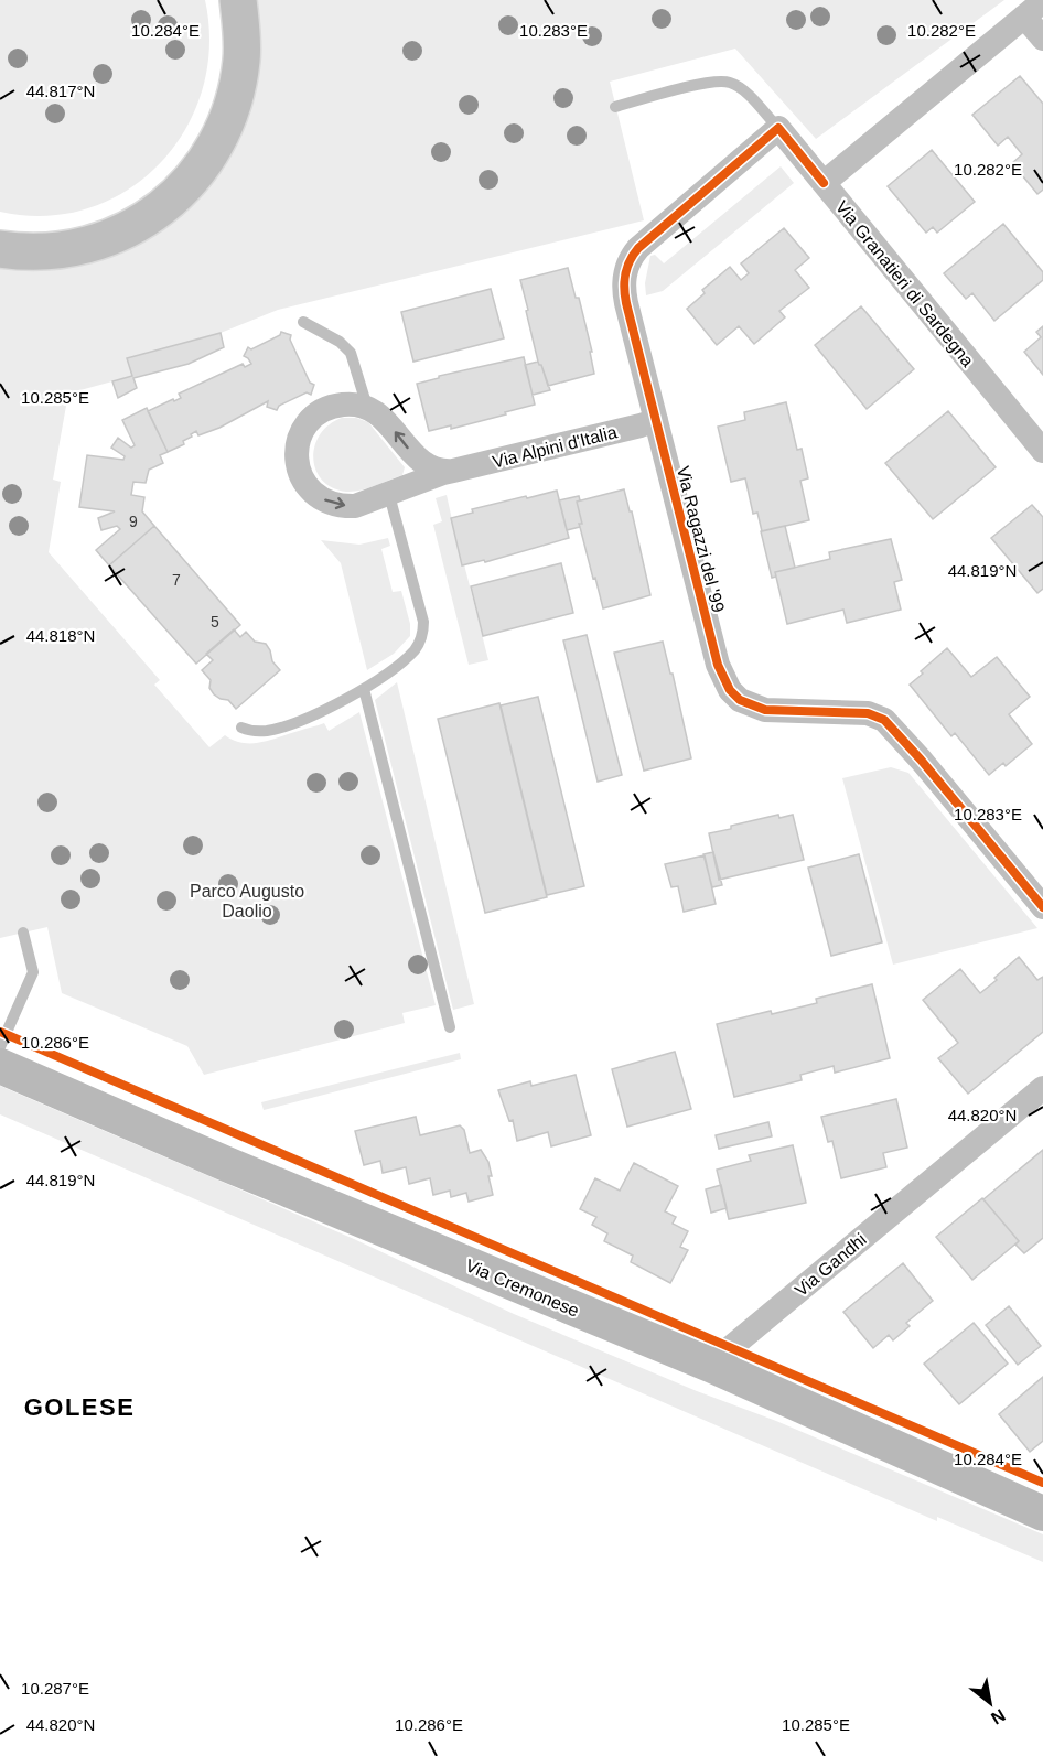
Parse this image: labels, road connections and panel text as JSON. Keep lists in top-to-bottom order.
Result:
{
  "streets": {
    "main road": ["Via Cremonese"],
    "street": [
      "Via Granatieri di Sardegna",
      "Via Alpini d'Italia",
      "Via Ragazzi del '99",
      "Via Gandhi"
    ]
  },
  "crossings": [
    ["Via Alpini d'Italia", "Via Ragazzi del '99"],
    ["Via Gandhi", "Via Cremonese"]
  ],
  "districts": ["GOLESE"],
  "parks": ["Parco Augusto Daolio"],
  "house_numbers": ["9", "7", "5"],
  "north": "bottom right",
  "coordinates": [
    "10.284°E",
    "10.283°E",
    "10.282°E",
    "44.817°N",
    "10.285°E",
    "44.819°N",
    "44.818°N",
    "10.286°E",
    "44.820°N",
    "10.287°E"
  ]
}
